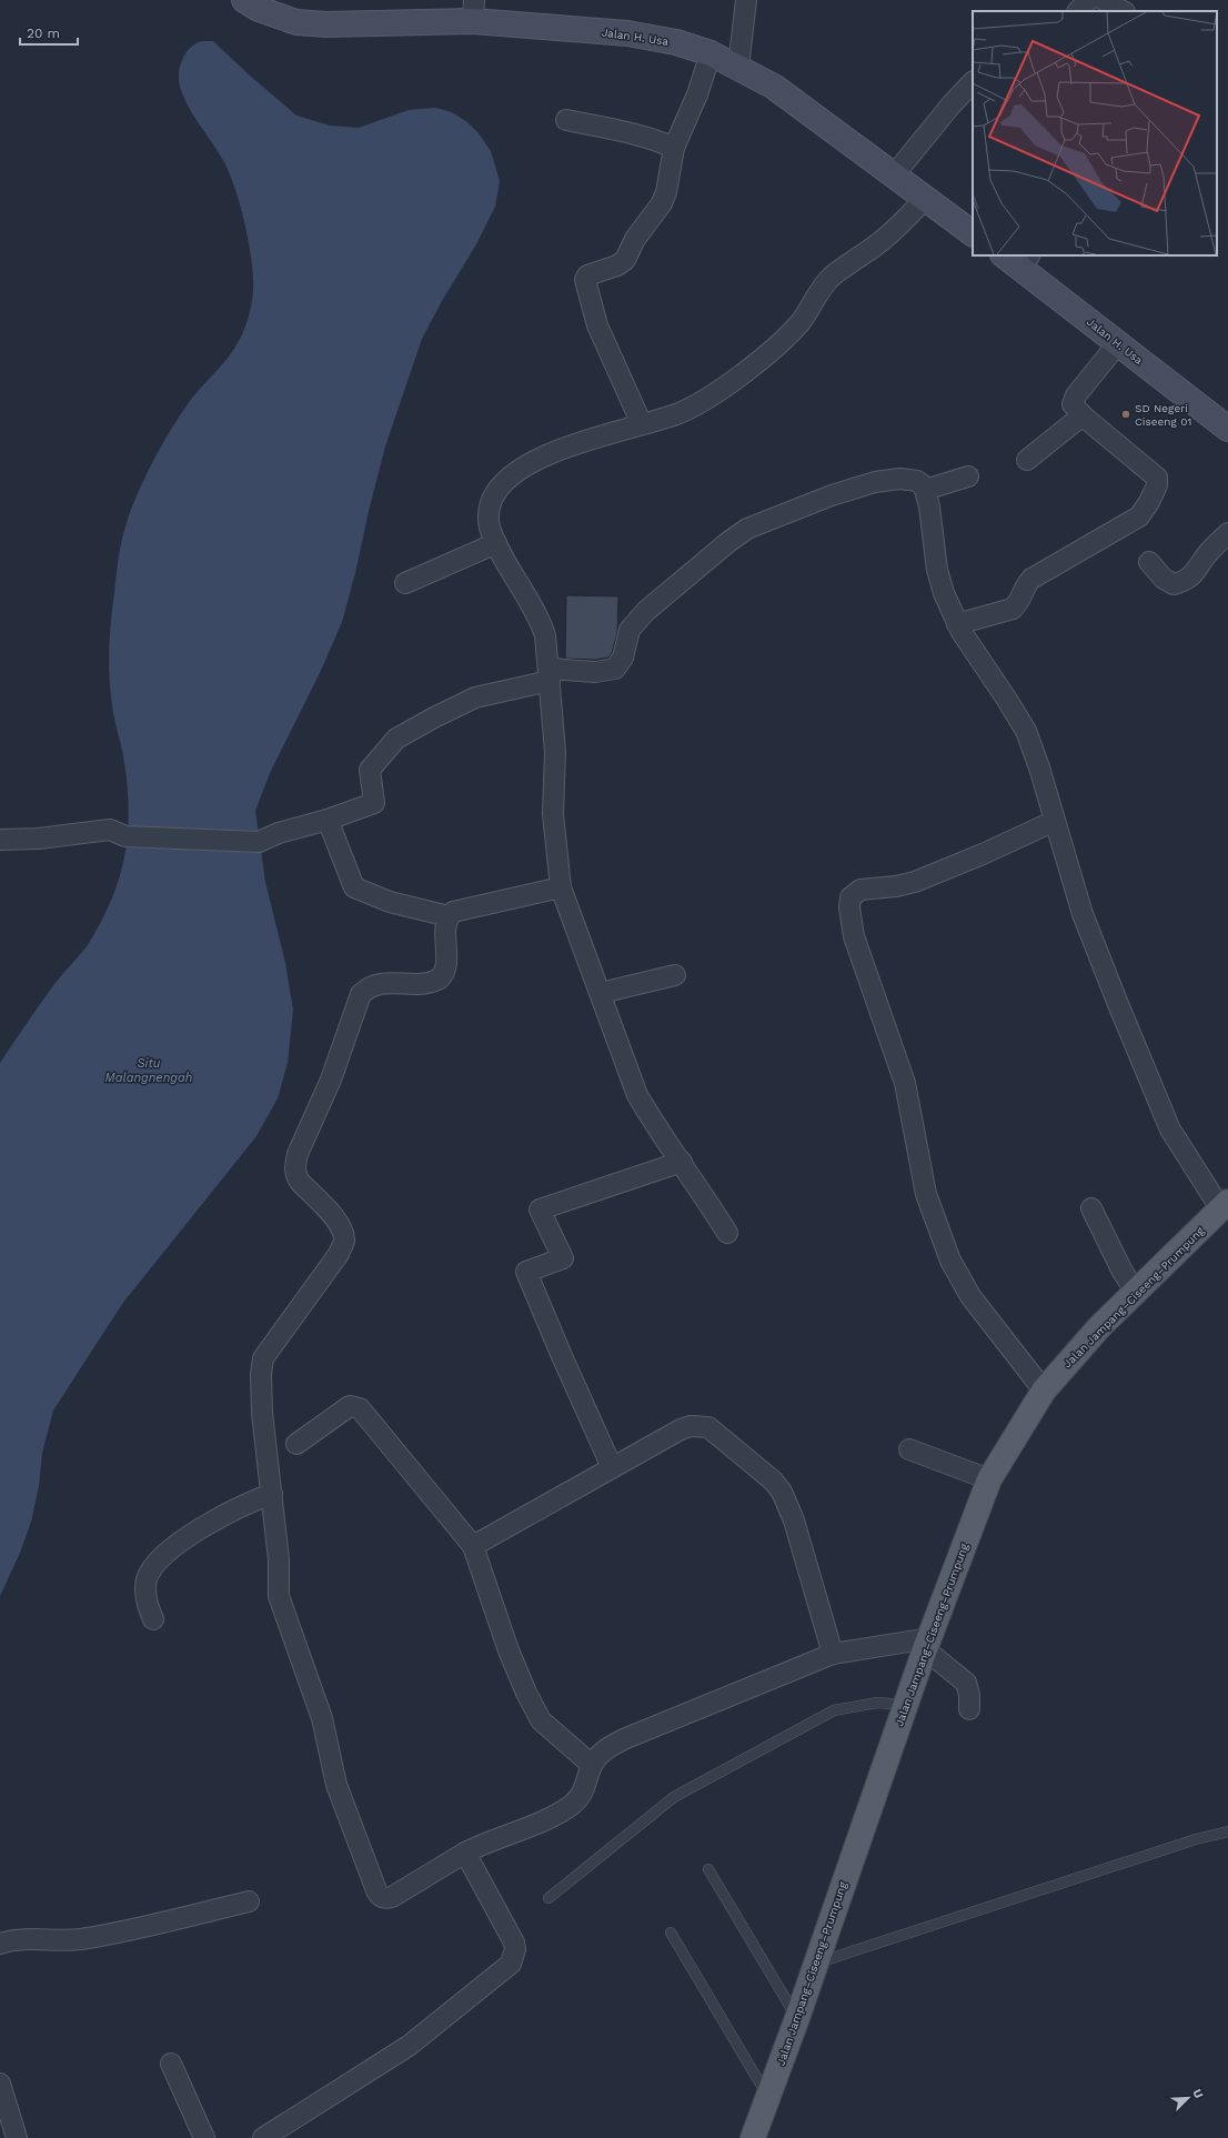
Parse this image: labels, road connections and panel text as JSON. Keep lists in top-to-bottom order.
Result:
{
  "streets": {
    "main road": ["Jalan Jampang–Ciseeng–Prumpung"],
    "street": ["Jalan H. Usa"]
  },
  "water": ["Situ Malangnengah"],
  "places": ["SD Negeri Ciseeng 01"],
  "scale_bar": "20 m",
  "north": "top right"
}
